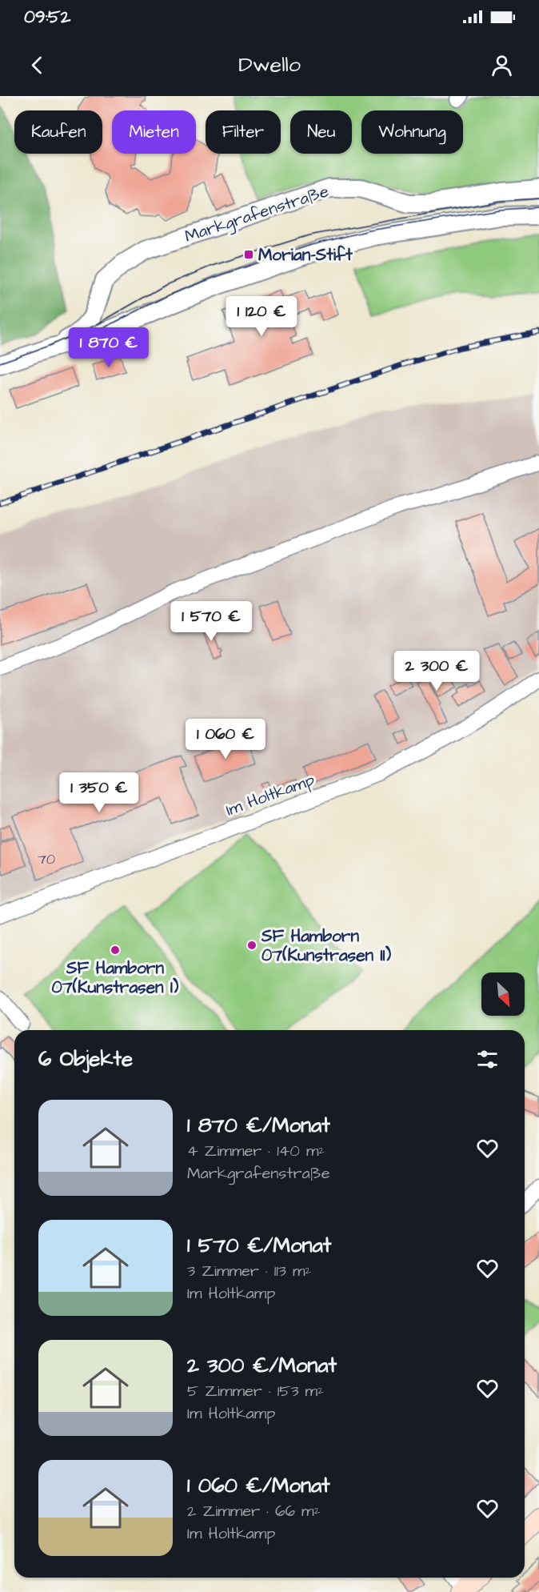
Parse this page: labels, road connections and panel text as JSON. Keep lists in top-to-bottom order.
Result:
{
  "streets": {
    "street": ["Markgrafenstraße", "Im Holtkamp"]
  },
  "places": {
    "transit": ["Morian-Stift"],
    "other": ["SF Hamborn 07(Kunstrasen II)", "SF Hamborn 07(Kunstrasen I)"]
  },
  "house_numbers": ["70"],
  "north": "bottom right",
  "page": {
    "status": "09:52",
    "header": "Dwello",
    "chip": [
      "Kaufen",
      "Mieten",
      "Filter",
      "Neu",
      "Wohnung"
    ],
    "price": [
      "1 120 €",
      "1 870 €",
      "1 570 €",
      "2 300 €",
      "1 060 €",
      "1 350 €"
    ],
    "heading": "6 Objekte",
    "list": [
      {
        "name": "1 870 €/Monat",
        "note": "4 Zimmer · 140 m² · Markgrafenstraße"
      },
      {
        "name": "1 570 €/Monat",
        "note": "3 Zimmer · 113 m² · Im Holtkamp"
      },
      {
        "name": "2 300 €/Monat",
        "note": "5 Zimmer · 153 m² · Im Holtkamp"
      },
      {
        "name": "1 060 €/Monat",
        "note": "2 Zimmer · 66 m² · Im Holtkamp"
      }
    ]
  }
}
